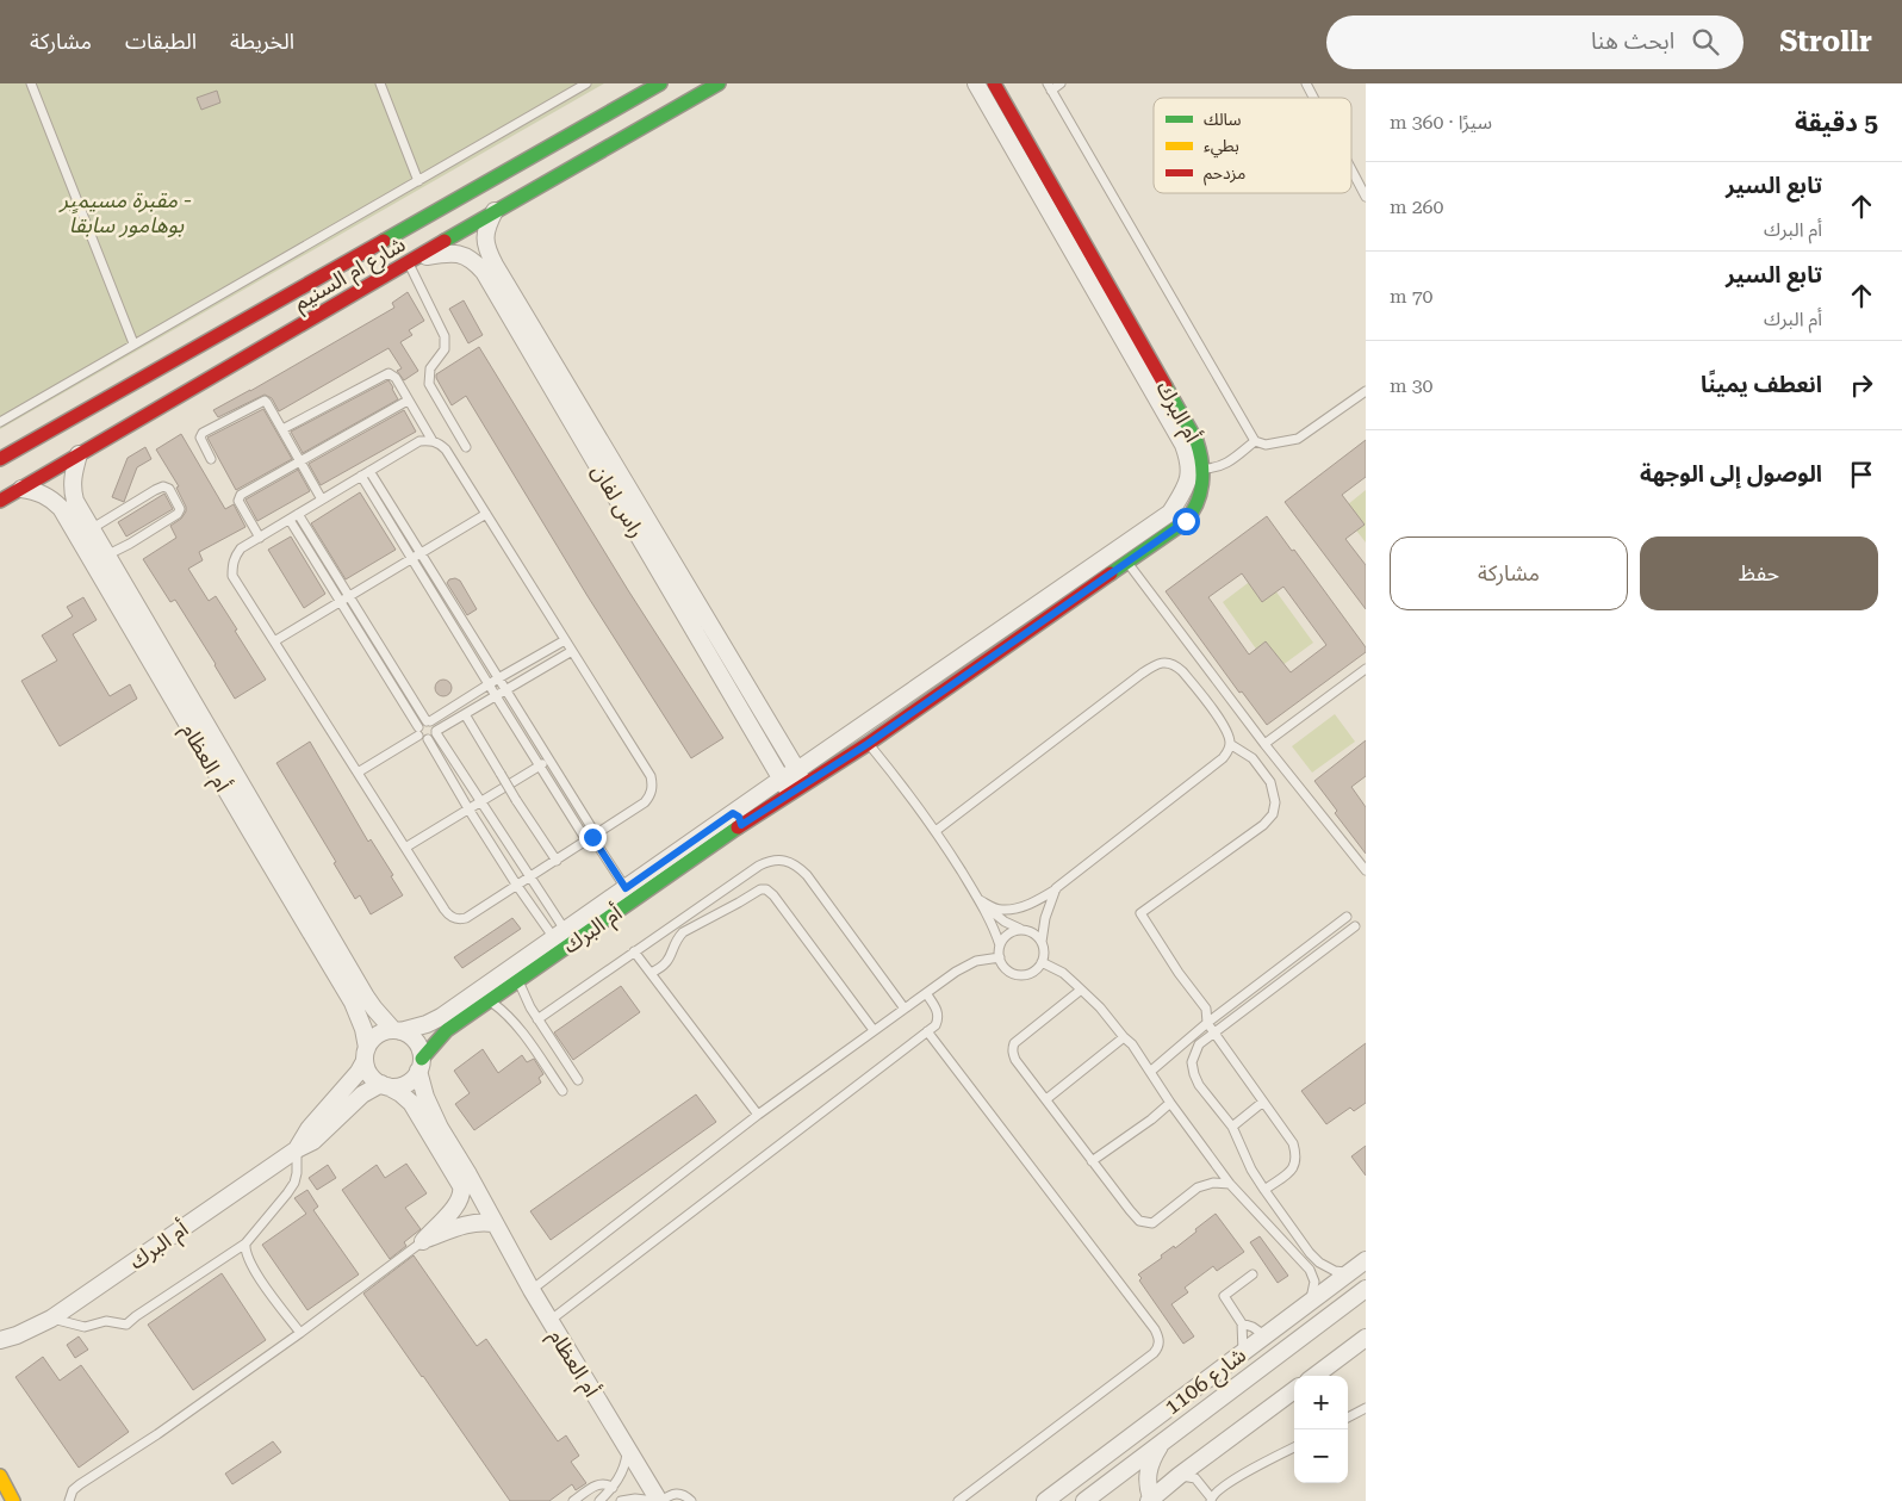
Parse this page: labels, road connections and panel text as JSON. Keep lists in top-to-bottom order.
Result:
{
  "streets": {
    "main road": ["شارع ام السنيم", "أم البرك"],
    "street": ["راس لفان", "أم العظام", "شارع 1106"]
  },
  "crossings": [
    ["شارع ام السنيم", "راس لفان"],
    ["شارع ام السنيم", "أم العظام"],
    ["أم البرك", "راس لفان"],
    ["أم البرك", "أم العظام"]
  ],
  "parks": ["مقبرة مسيمير - بوهامور سابقاً"],
  "legend": ["سالك", "بطيء", "مزدحم"],
  "page": {
    "header": "Strollr",
    "search": "ابحث هنا",
    "nav": ["الخريطة", "الطبقات", "مشاركة"],
    "heading": ["5 دقيقة", "سيرًا · 360 m"],
    "list": [
      ["تابع السير", "أم البرك", "260 m"],
      ["تابع السير", "أم البرك", "70 m"],
      ["انعطف يمينًا", "30 m"],
      "الوصول إلى الوجهة"
    ],
    "buttons": ["حفظ", "مشاركة"],
    "map_buttons": ["+", "−"]
  }
}
